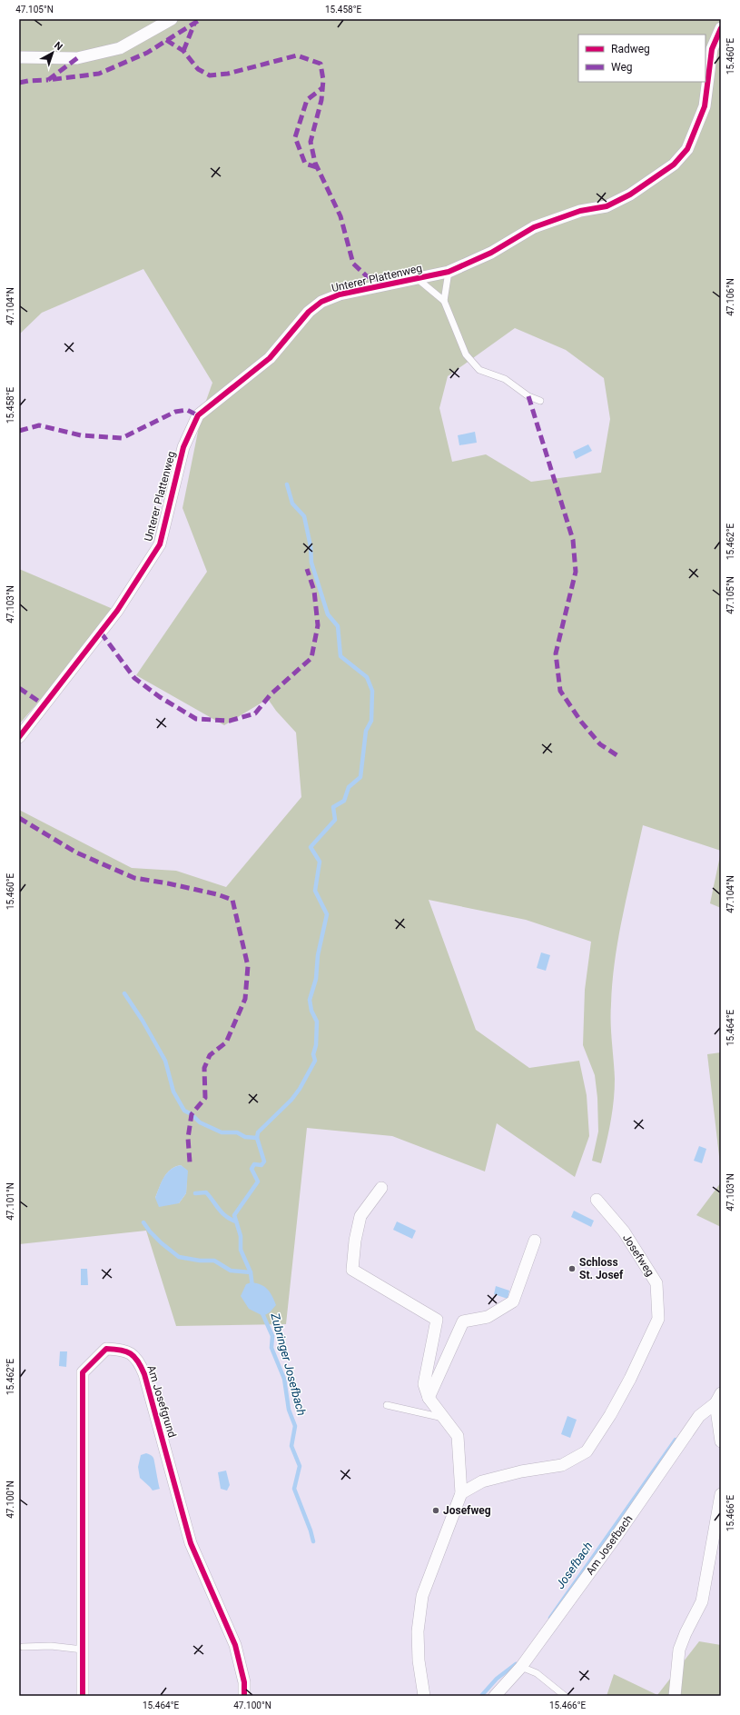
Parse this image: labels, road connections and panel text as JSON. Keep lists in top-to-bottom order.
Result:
{
  "streets": {
    "street": [
      "Unterer Plattenweg",
      "Josefweg",
      "Am Josefgrund",
      "Am Josefbach"
    ]
  },
  "water": ["Zubringer Josefbach", "Josefbach"],
  "places": ["Schloss St. Josef", "Josefweg"],
  "legend": ["Radweg", "Weg"],
  "north": "top right",
  "coordinates": [
    "47.105°N",
    "15.458°E",
    "15.460°E",
    "47.106°N",
    "47.104°N",
    "15.462°E",
    "47.103°N",
    "15.464°E",
    "47.101°N",
    "47.100°N",
    "15.466°E"
  ]
}
